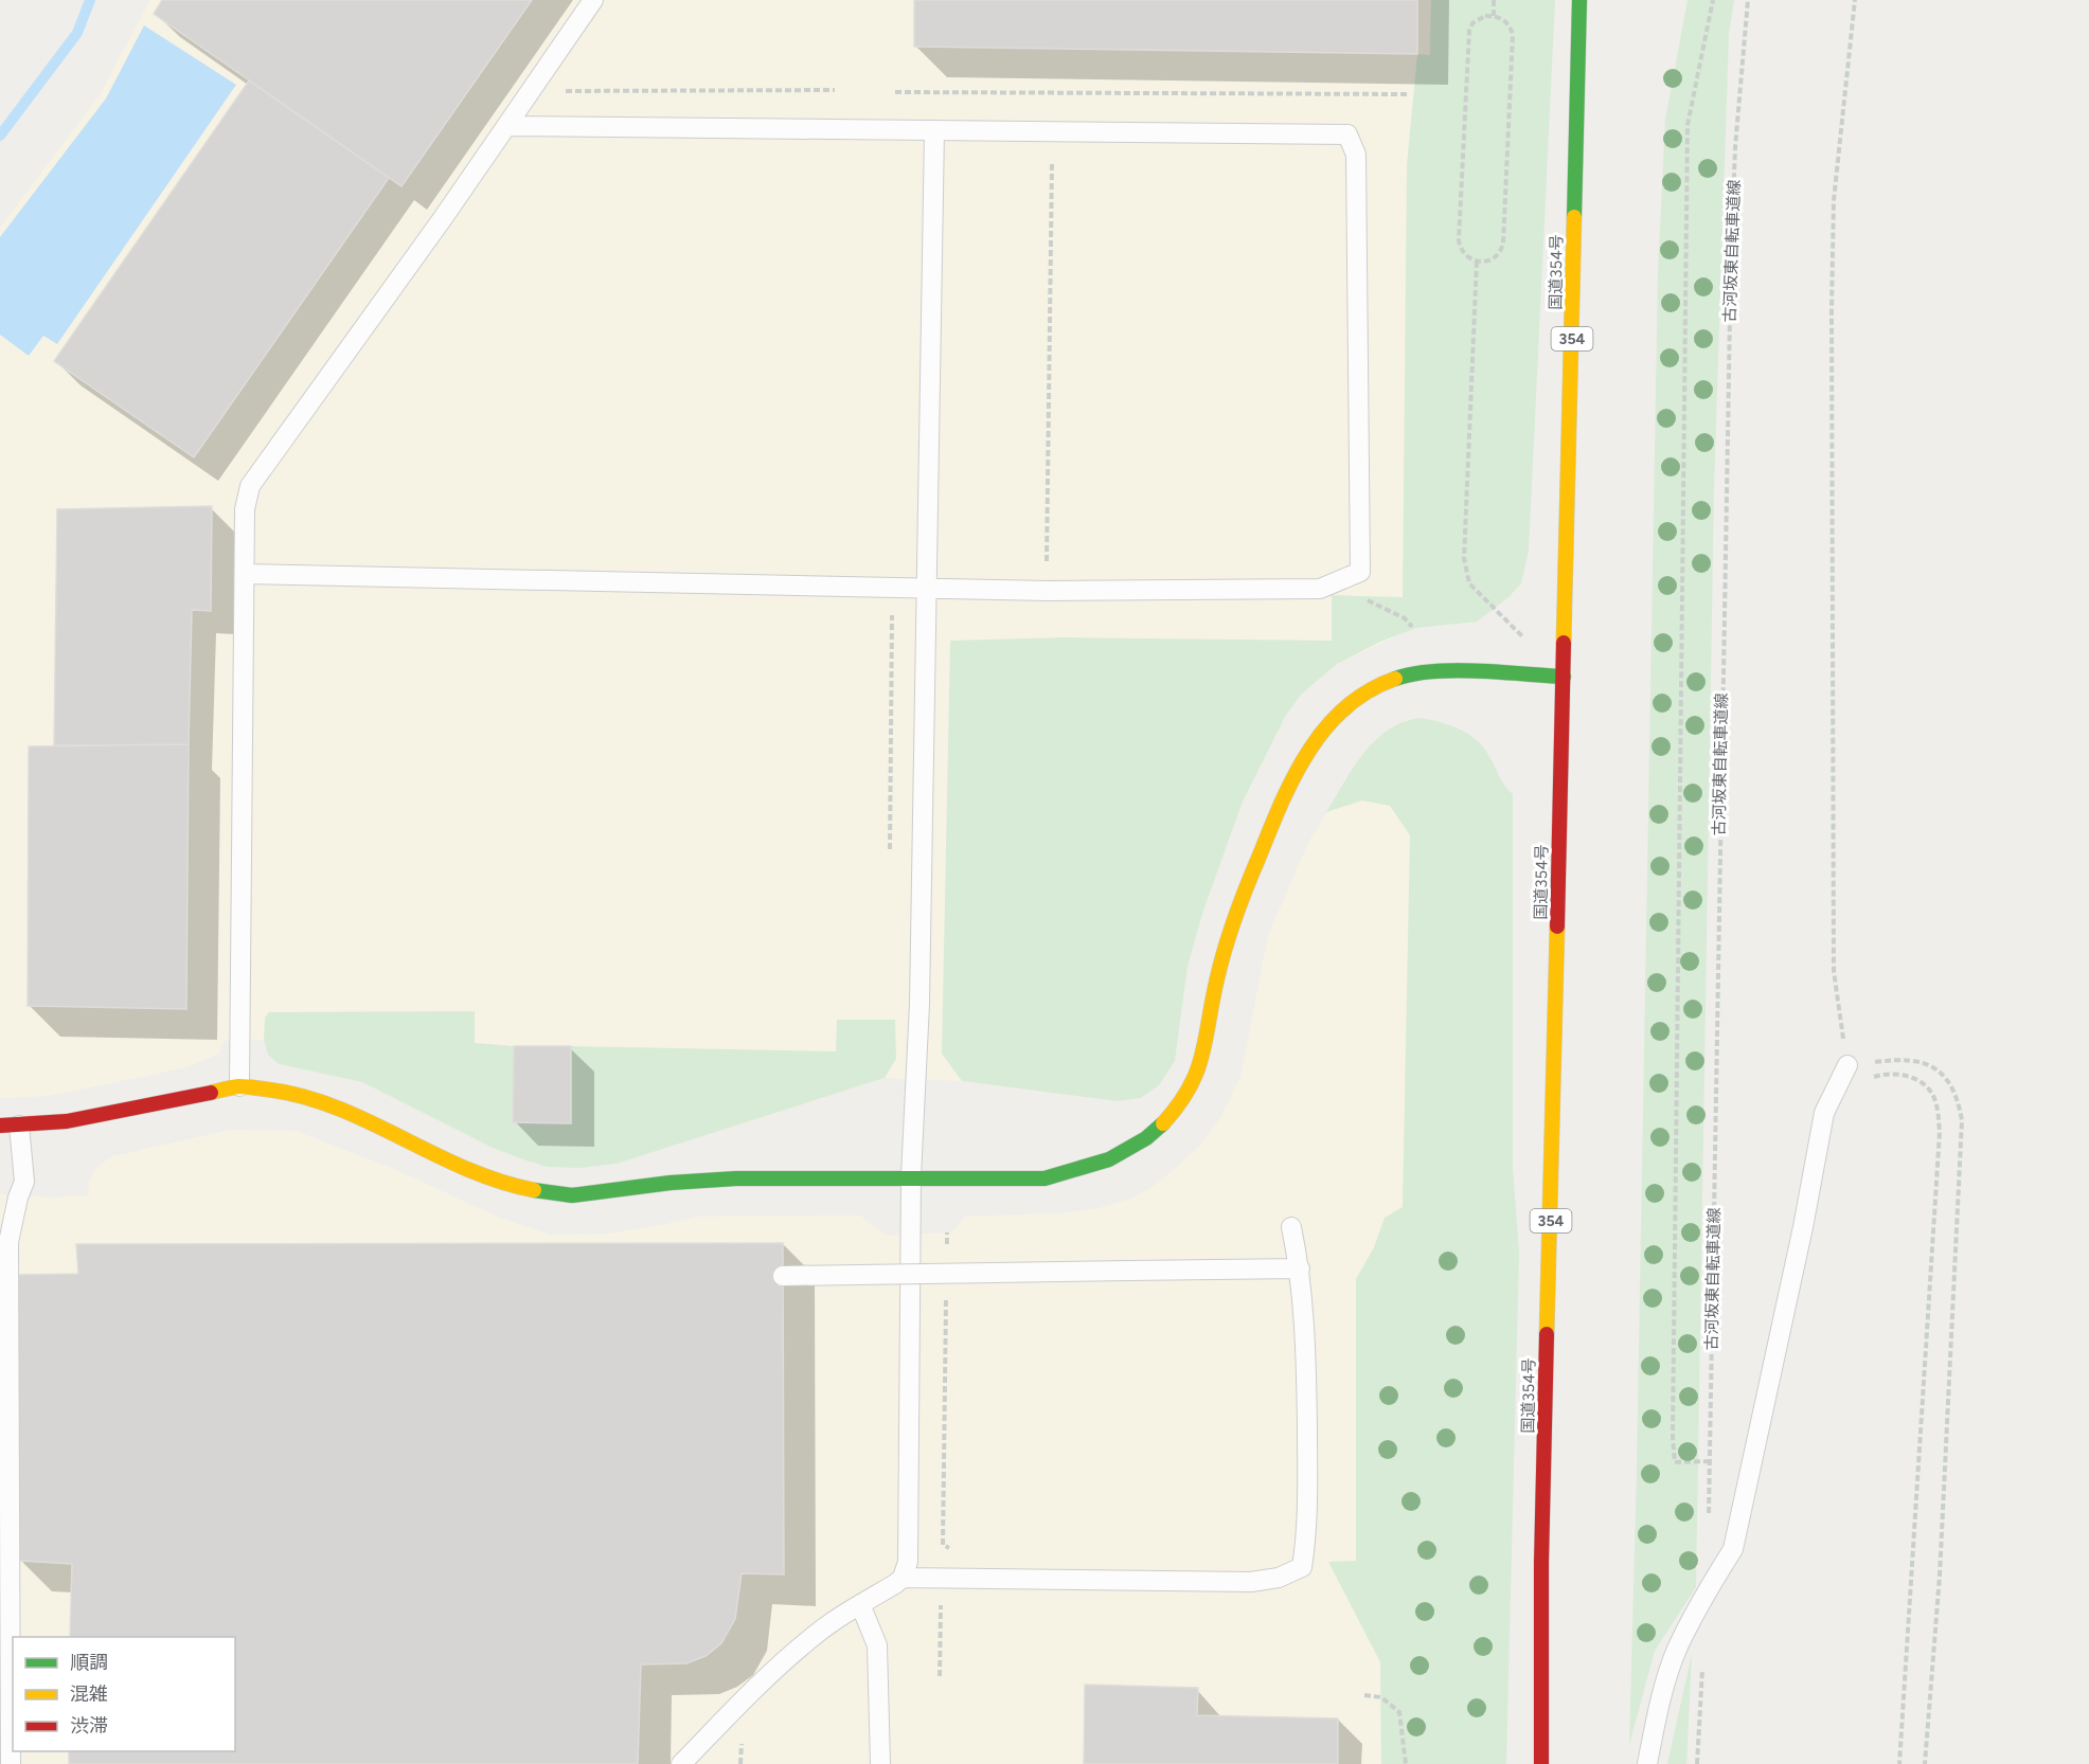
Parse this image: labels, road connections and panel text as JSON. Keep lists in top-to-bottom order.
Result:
{
  "streets": {
    "main road": ["国道354号", "354"],
    "path": ["古河坂東自転車道線"]
  },
  "legend": ["順調", "混雑", "渋滞"]
}
